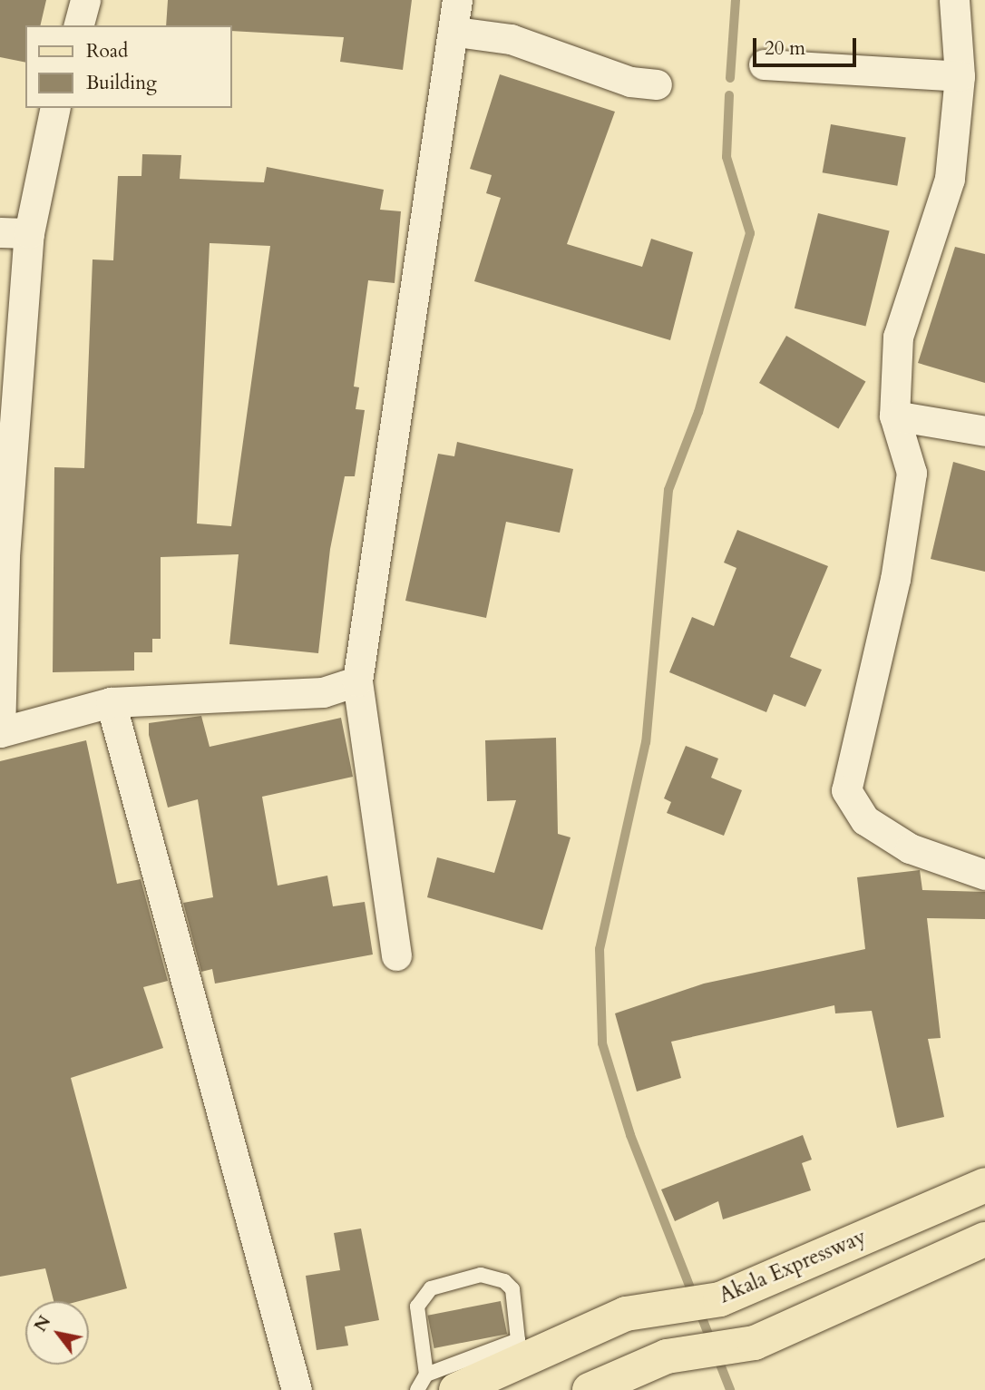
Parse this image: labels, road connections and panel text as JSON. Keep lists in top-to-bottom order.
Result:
{
  "streets": {
    "main road": ["Akala Expressway"]
  },
  "legend": ["Road", "Building"],
  "scale_bar": "20 m",
  "north": "top left"
}
